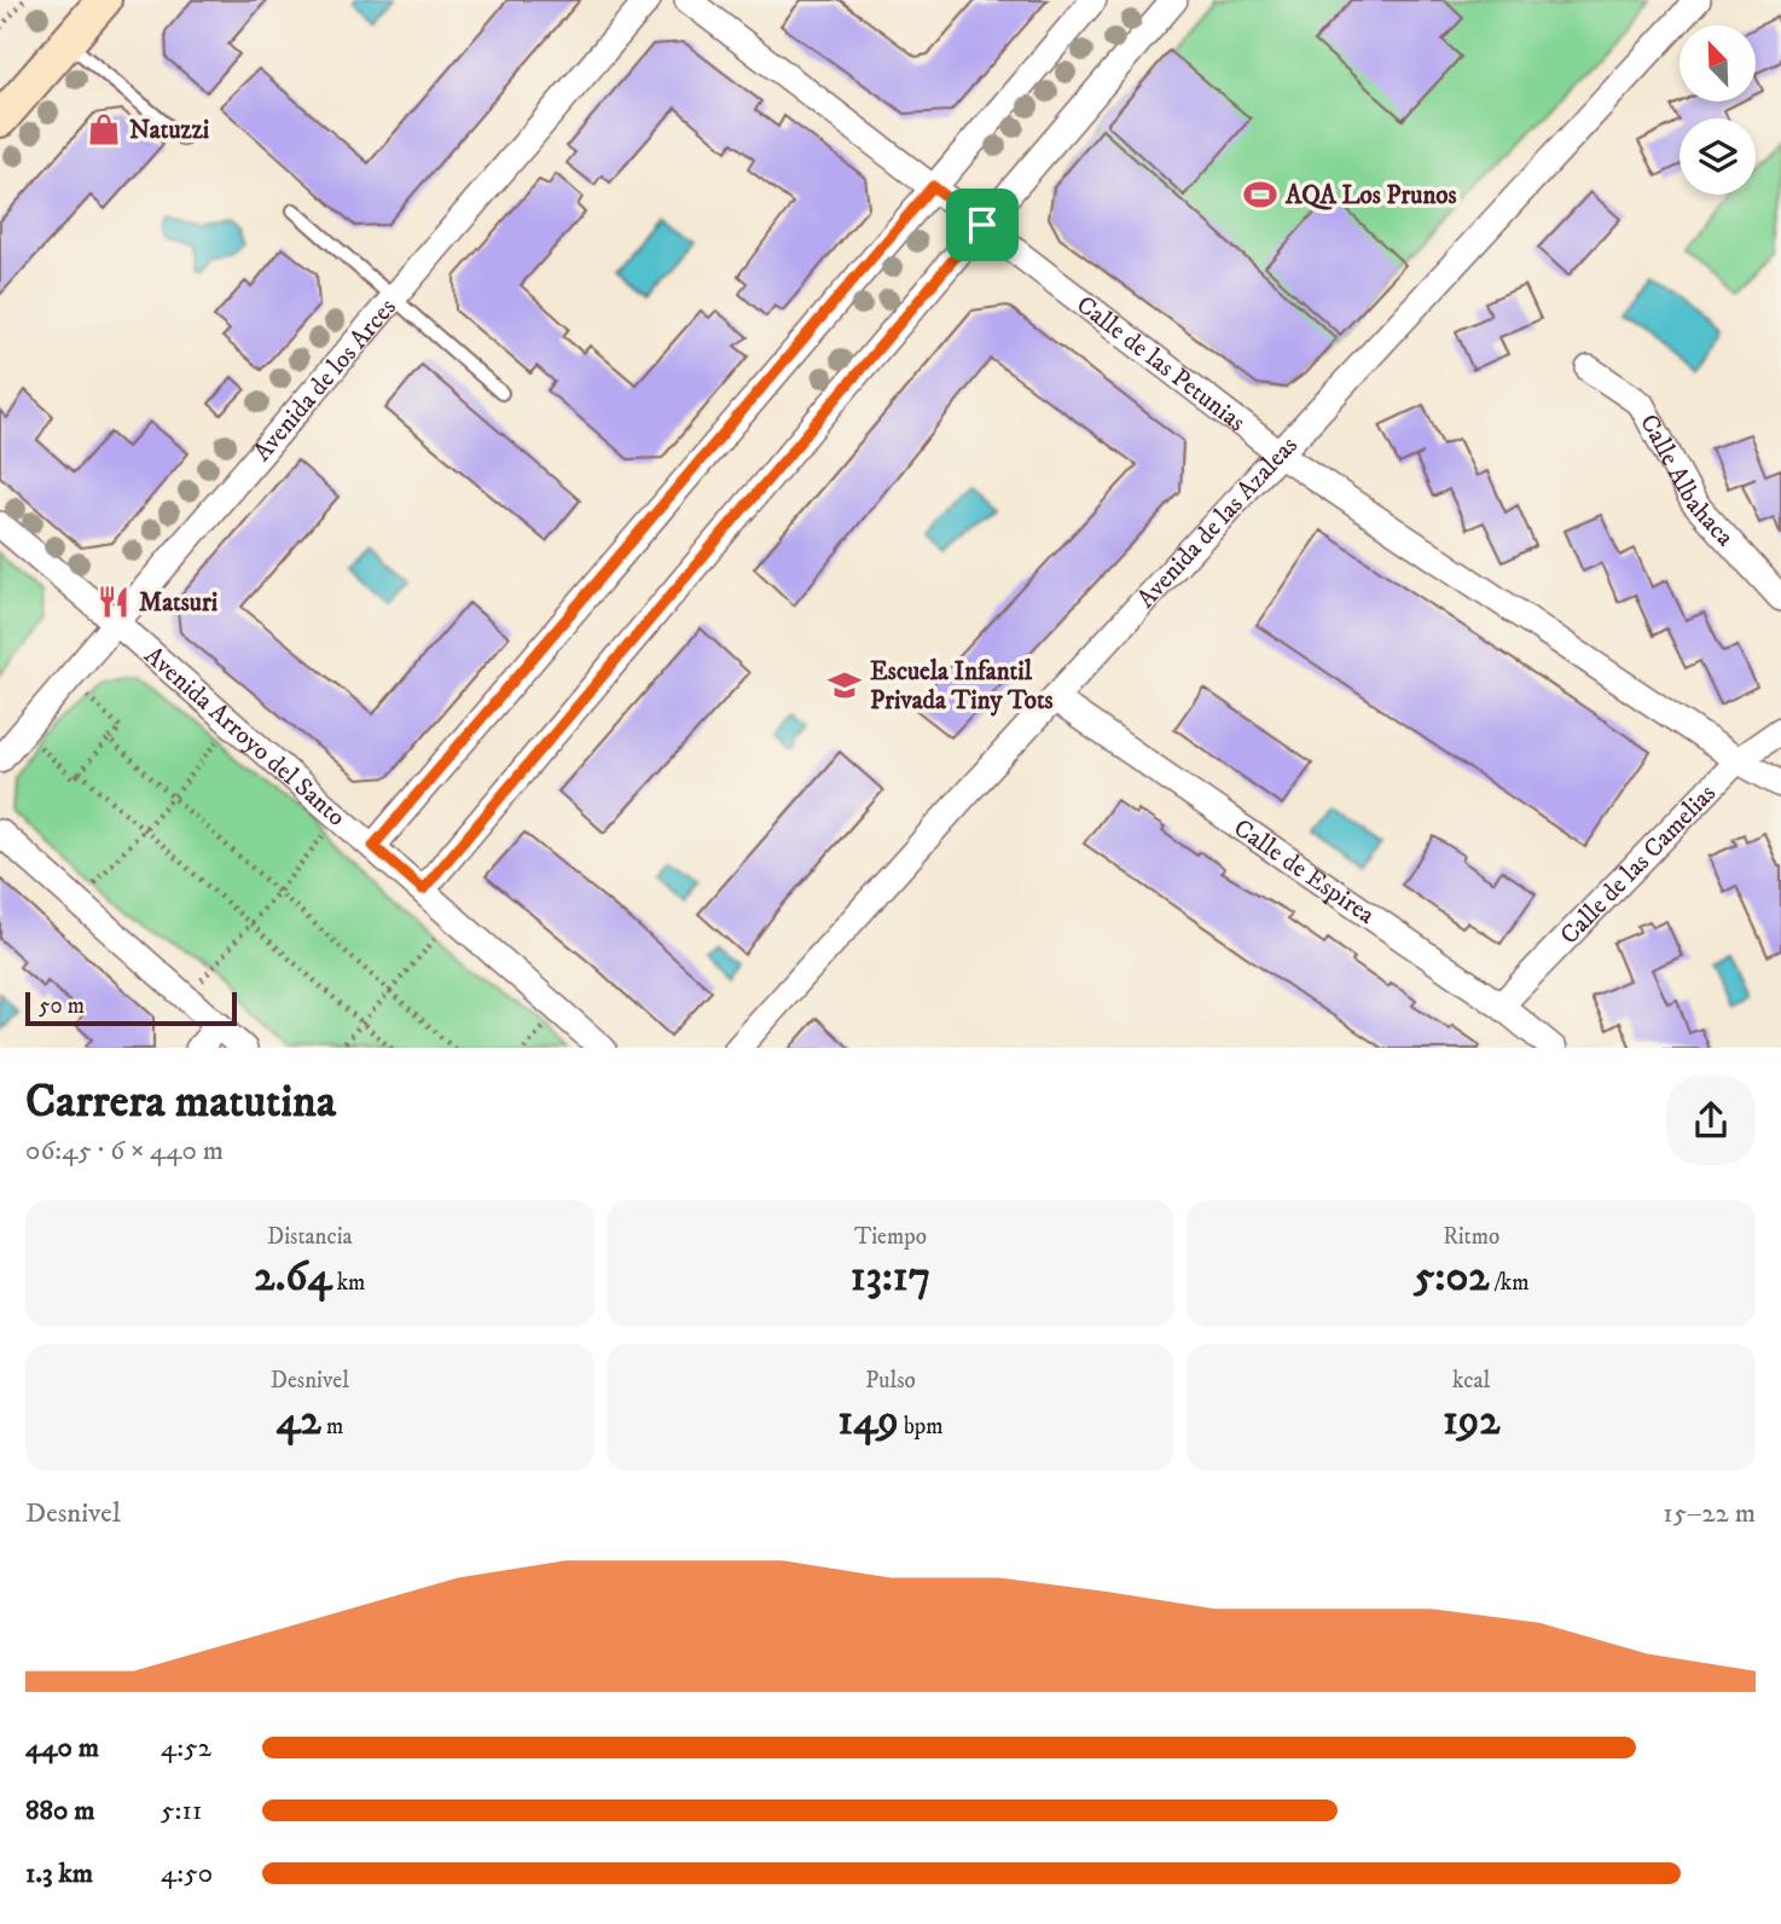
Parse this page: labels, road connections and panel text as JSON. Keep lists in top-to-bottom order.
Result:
{
  "streets": {
    "street": [
      "Calle de las Petunias",
      "Avenida de los Arces",
      "Calle Albahaca",
      "Avenida de las Azaleas",
      "Avenida Arroyo del Santo",
      "Calle de las Camelias",
      "Calle de Espirea"
    ]
  },
  "crossings": [
    ["Calle de las Petunias", "Avenida de las Azaleas"],
    ["Calle de las Petunias", "Calle de las Camelias"],
    ["Avenida de los Arces", "Avenida Arroyo del Santo"],
    ["Avenida de las Azaleas", "Calle de Espirea"],
    ["Calle de las Camelias", "Calle de Espirea"]
  ],
  "places": {
    "shop": ["Natuzzi"],
    "sports": ["AQA Los Prunos"],
    "restaurant": ["Matsuri"],
    "school or university": ["Escuela Infantil Privada Tiny Tots"]
  },
  "scale_bar": "50 m",
  "north": "top left",
  "page": {
    "scale": "50 m",
    "heading": ["Carrera matutina", "06:45 · 6 × 440 m"],
    "stats": [
      ["Distancia", "2.64 km"],
      ["Tiempo", "13:17"],
      ["Ritmo", "5:02 /km"],
      ["Desnivel", "42 m"],
      ["Pulso", "149 bpm"],
      ["kcal", "192"]
    ],
    "chart": ["Desnivel", "15–22 m"],
    "list": [
      {
        "name": "440 m",
        "note": "4:52"
      },
      {
        "name": "880 m",
        "note": "5:11"
      },
      {
        "name": "1.3 km",
        "note": "4:50"
      }
    ]
  }
}
